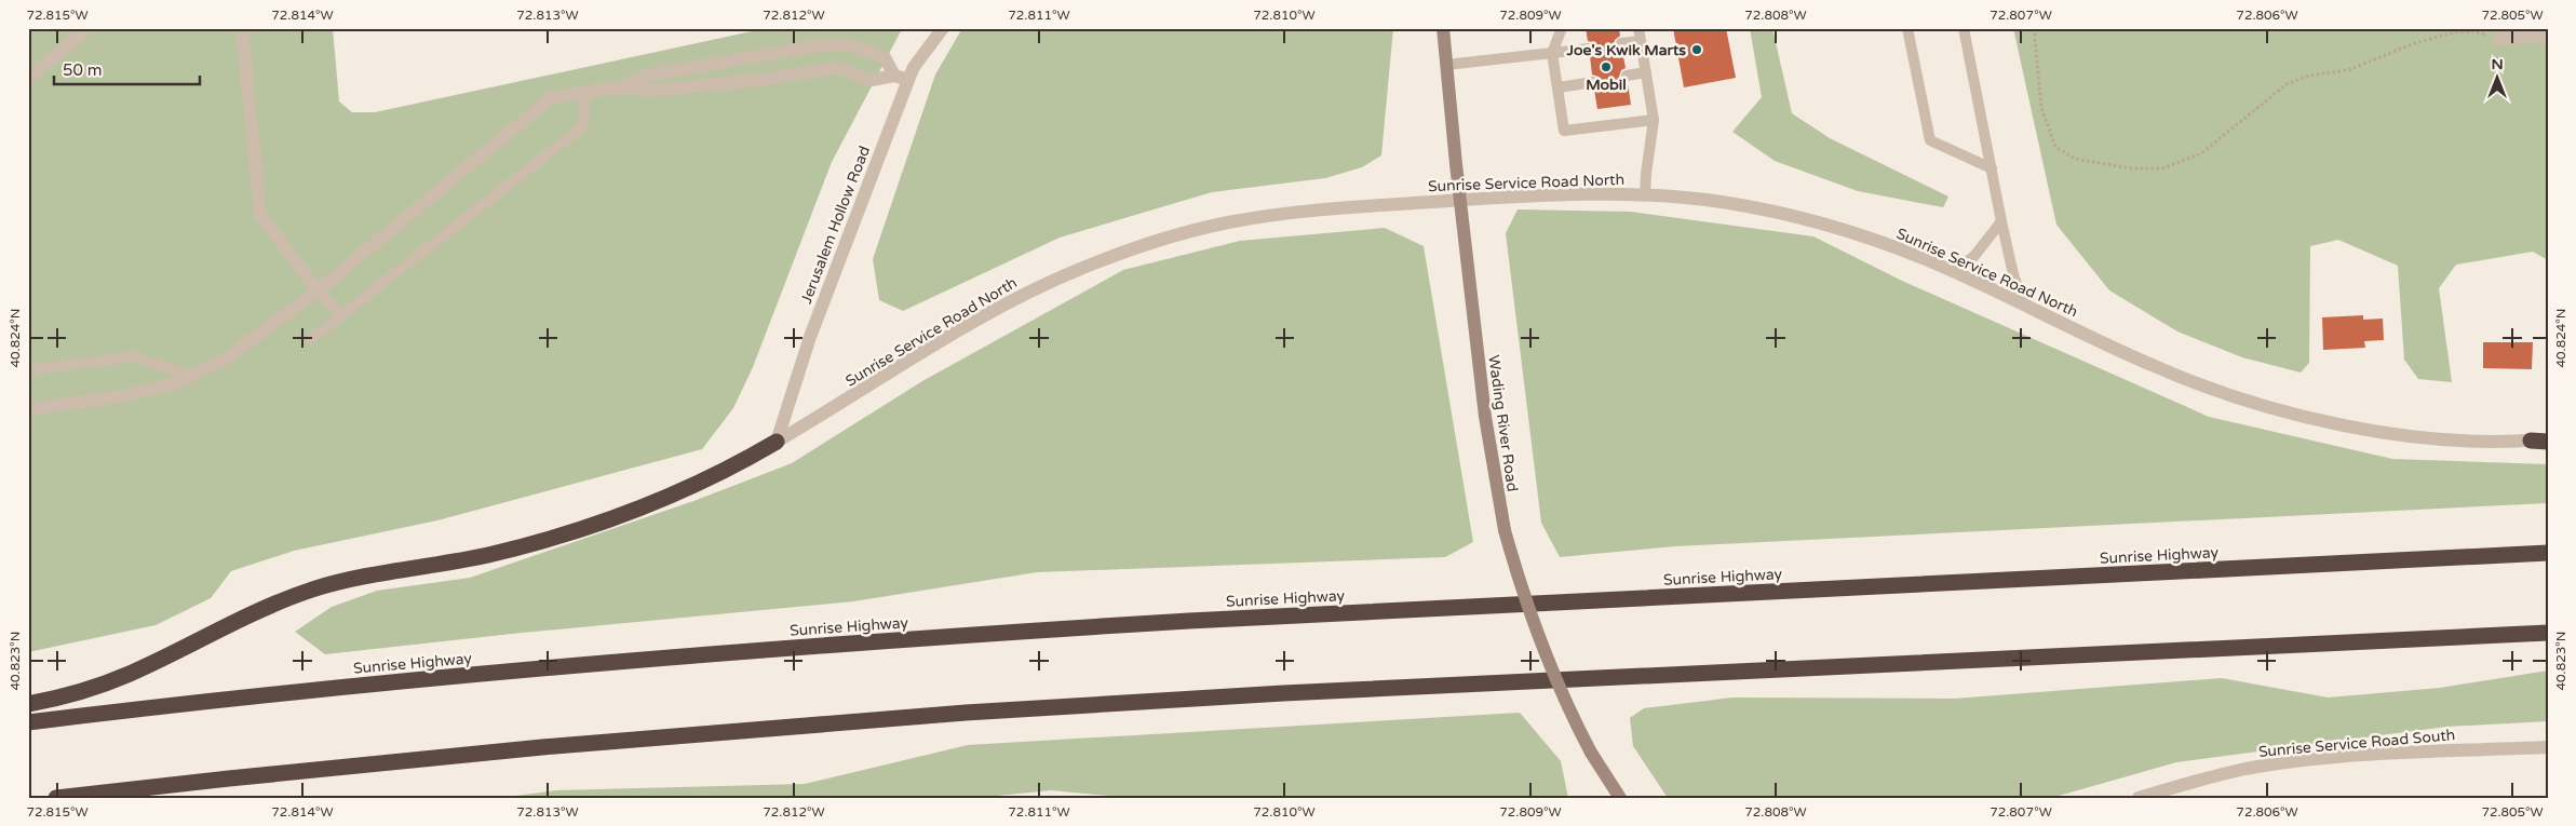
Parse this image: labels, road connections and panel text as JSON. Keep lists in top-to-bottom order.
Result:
{
  "streets": {
    "highway": ["Sunrise Highway"],
    "main road": ["Wading River Road"],
    "street": ["Sunrise Service Road North", "Jerusalem Hollow Road", "Sunrise Service Road South"]
  },
  "crossings": [
    ["Sunrise Service Road North", "Jerusalem Hollow Road"],
    ["Sunrise Service Road North", "Wading River Road"]
  ],
  "places": ["Joe's Kwik Marts", "Mobil"],
  "scale_bar": "50 m",
  "north": "top",
  "coordinates": [
    "72.815°W",
    "72.814°W",
    "72.813°W",
    "72.812°W",
    "72.811°W",
    "72.810°W",
    "72.809°W",
    "72.808°W",
    "72.807°W",
    "72.806°W",
    "72.805°W",
    "40.824°N",
    "40.823°N"
  ]
}
